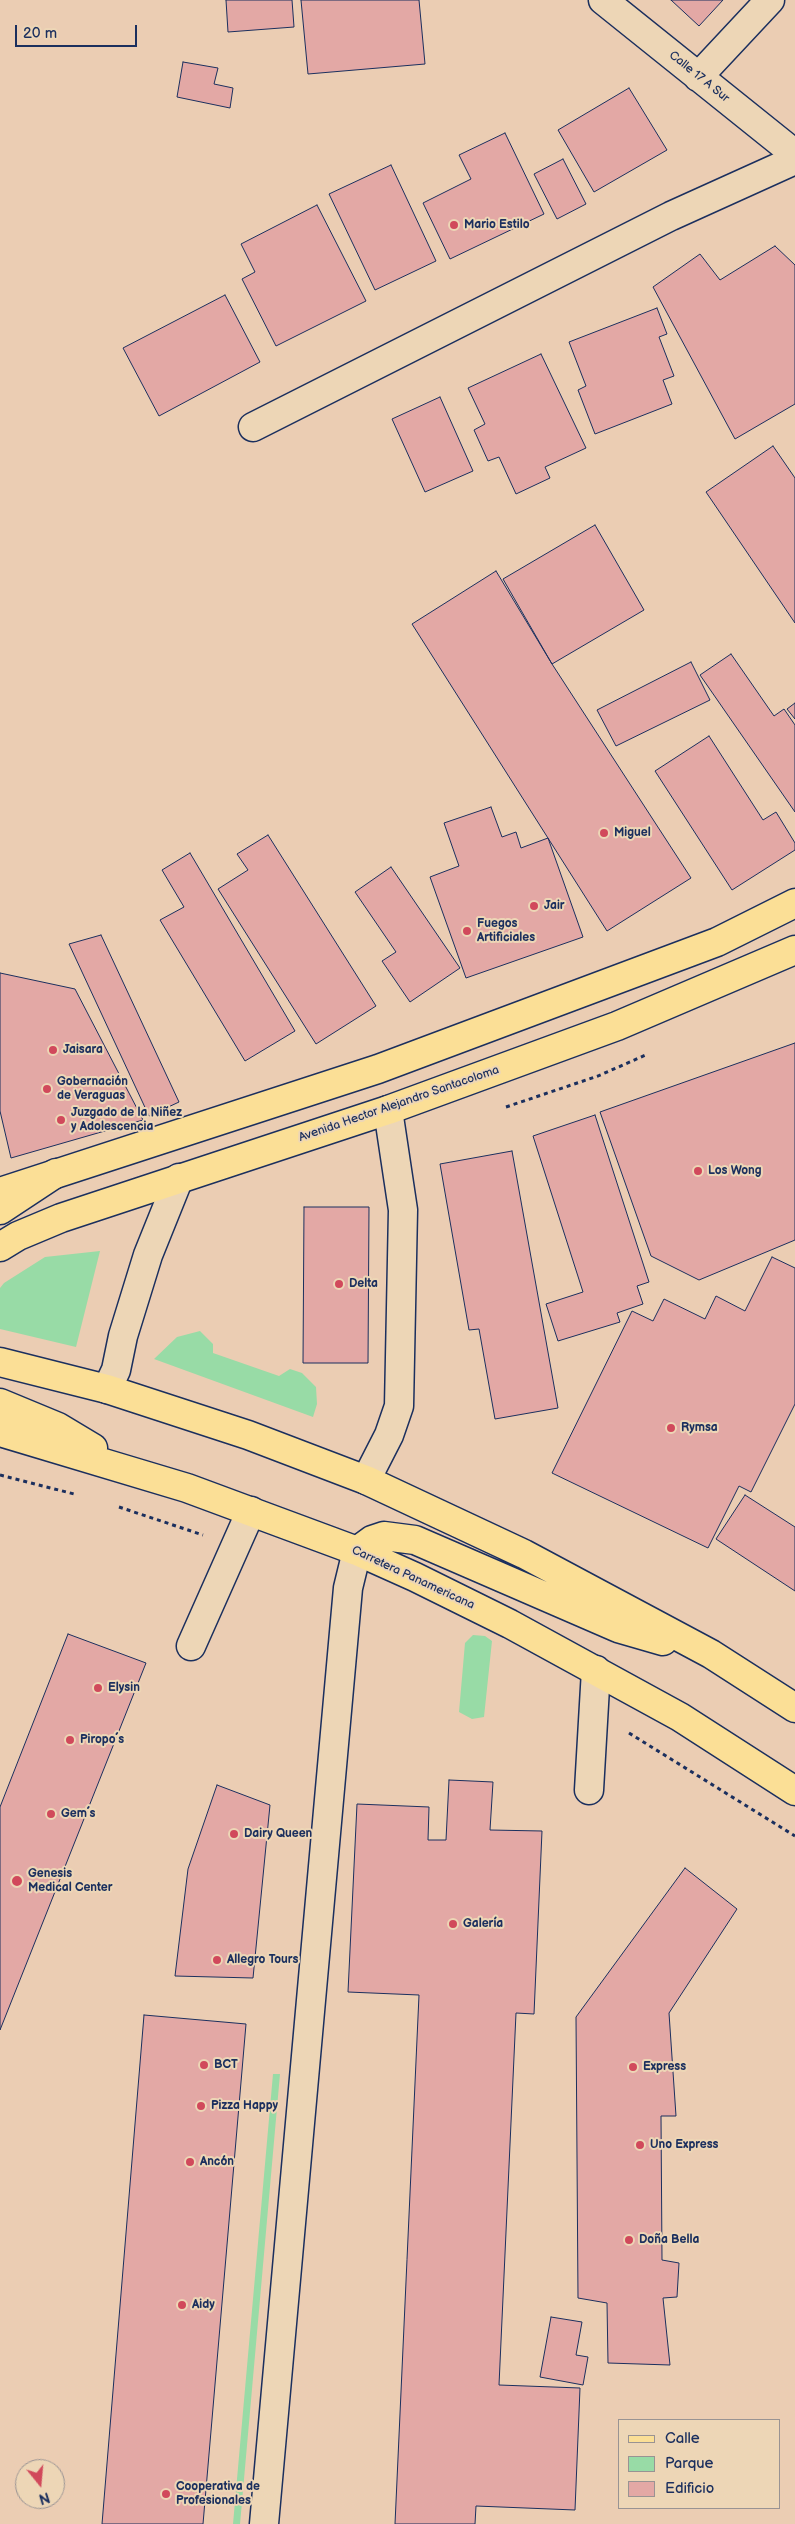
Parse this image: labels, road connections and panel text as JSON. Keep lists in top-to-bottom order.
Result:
{
  "streets": {
    "main road": ["Avenida Hector Alejandro Santacoloma", "Carretera Panamericana"],
    "street": ["Calle 17 A Sur"]
  },
  "places": [
    "Mario Estilo",
    "Miguel",
    "Jair",
    "Fuegos Artificiales",
    "Jaisara",
    "Gobernación de Veraguas",
    "Juzgado de la Niñez y Adolescencia",
    "Los Wong",
    "Delta",
    "Rymsa",
    "Elysin",
    "Piropo´s",
    "Gem´s",
    "Dairy Queen",
    "Genesis Medical Center",
    "Galería",
    "Allegro Tours",
    "BCT",
    "Express",
    "Pizza Happy",
    "Uno Express",
    "Ancón",
    "Doña Bella",
    "Aidy",
    "Cooperativa de Profesionales"
  ],
  "legend": ["Calle", "Parque", "Edificio"],
  "scale_bar": "20 m",
  "north": "bottom"
}
